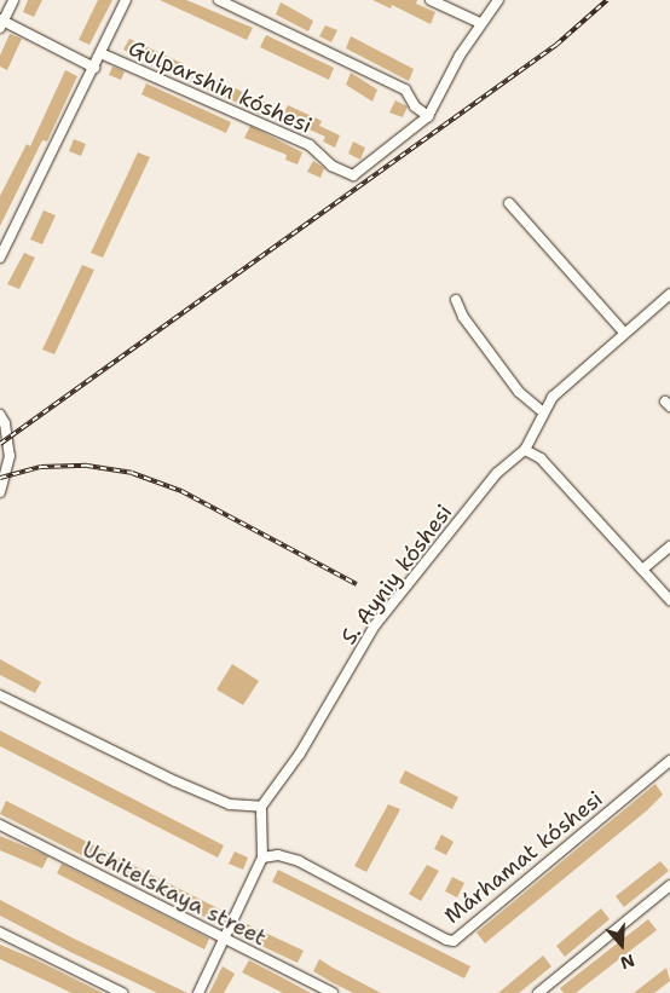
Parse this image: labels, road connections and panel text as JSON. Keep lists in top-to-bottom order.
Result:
{
  "streets": {
    "street": [
      "Gulparshin kóshesi",
      "S. Ayniy kóshesi",
      "Márhamat kóshesi",
      "Uchitelskaya street"
    ]
  },
  "north": "bottom"
}
